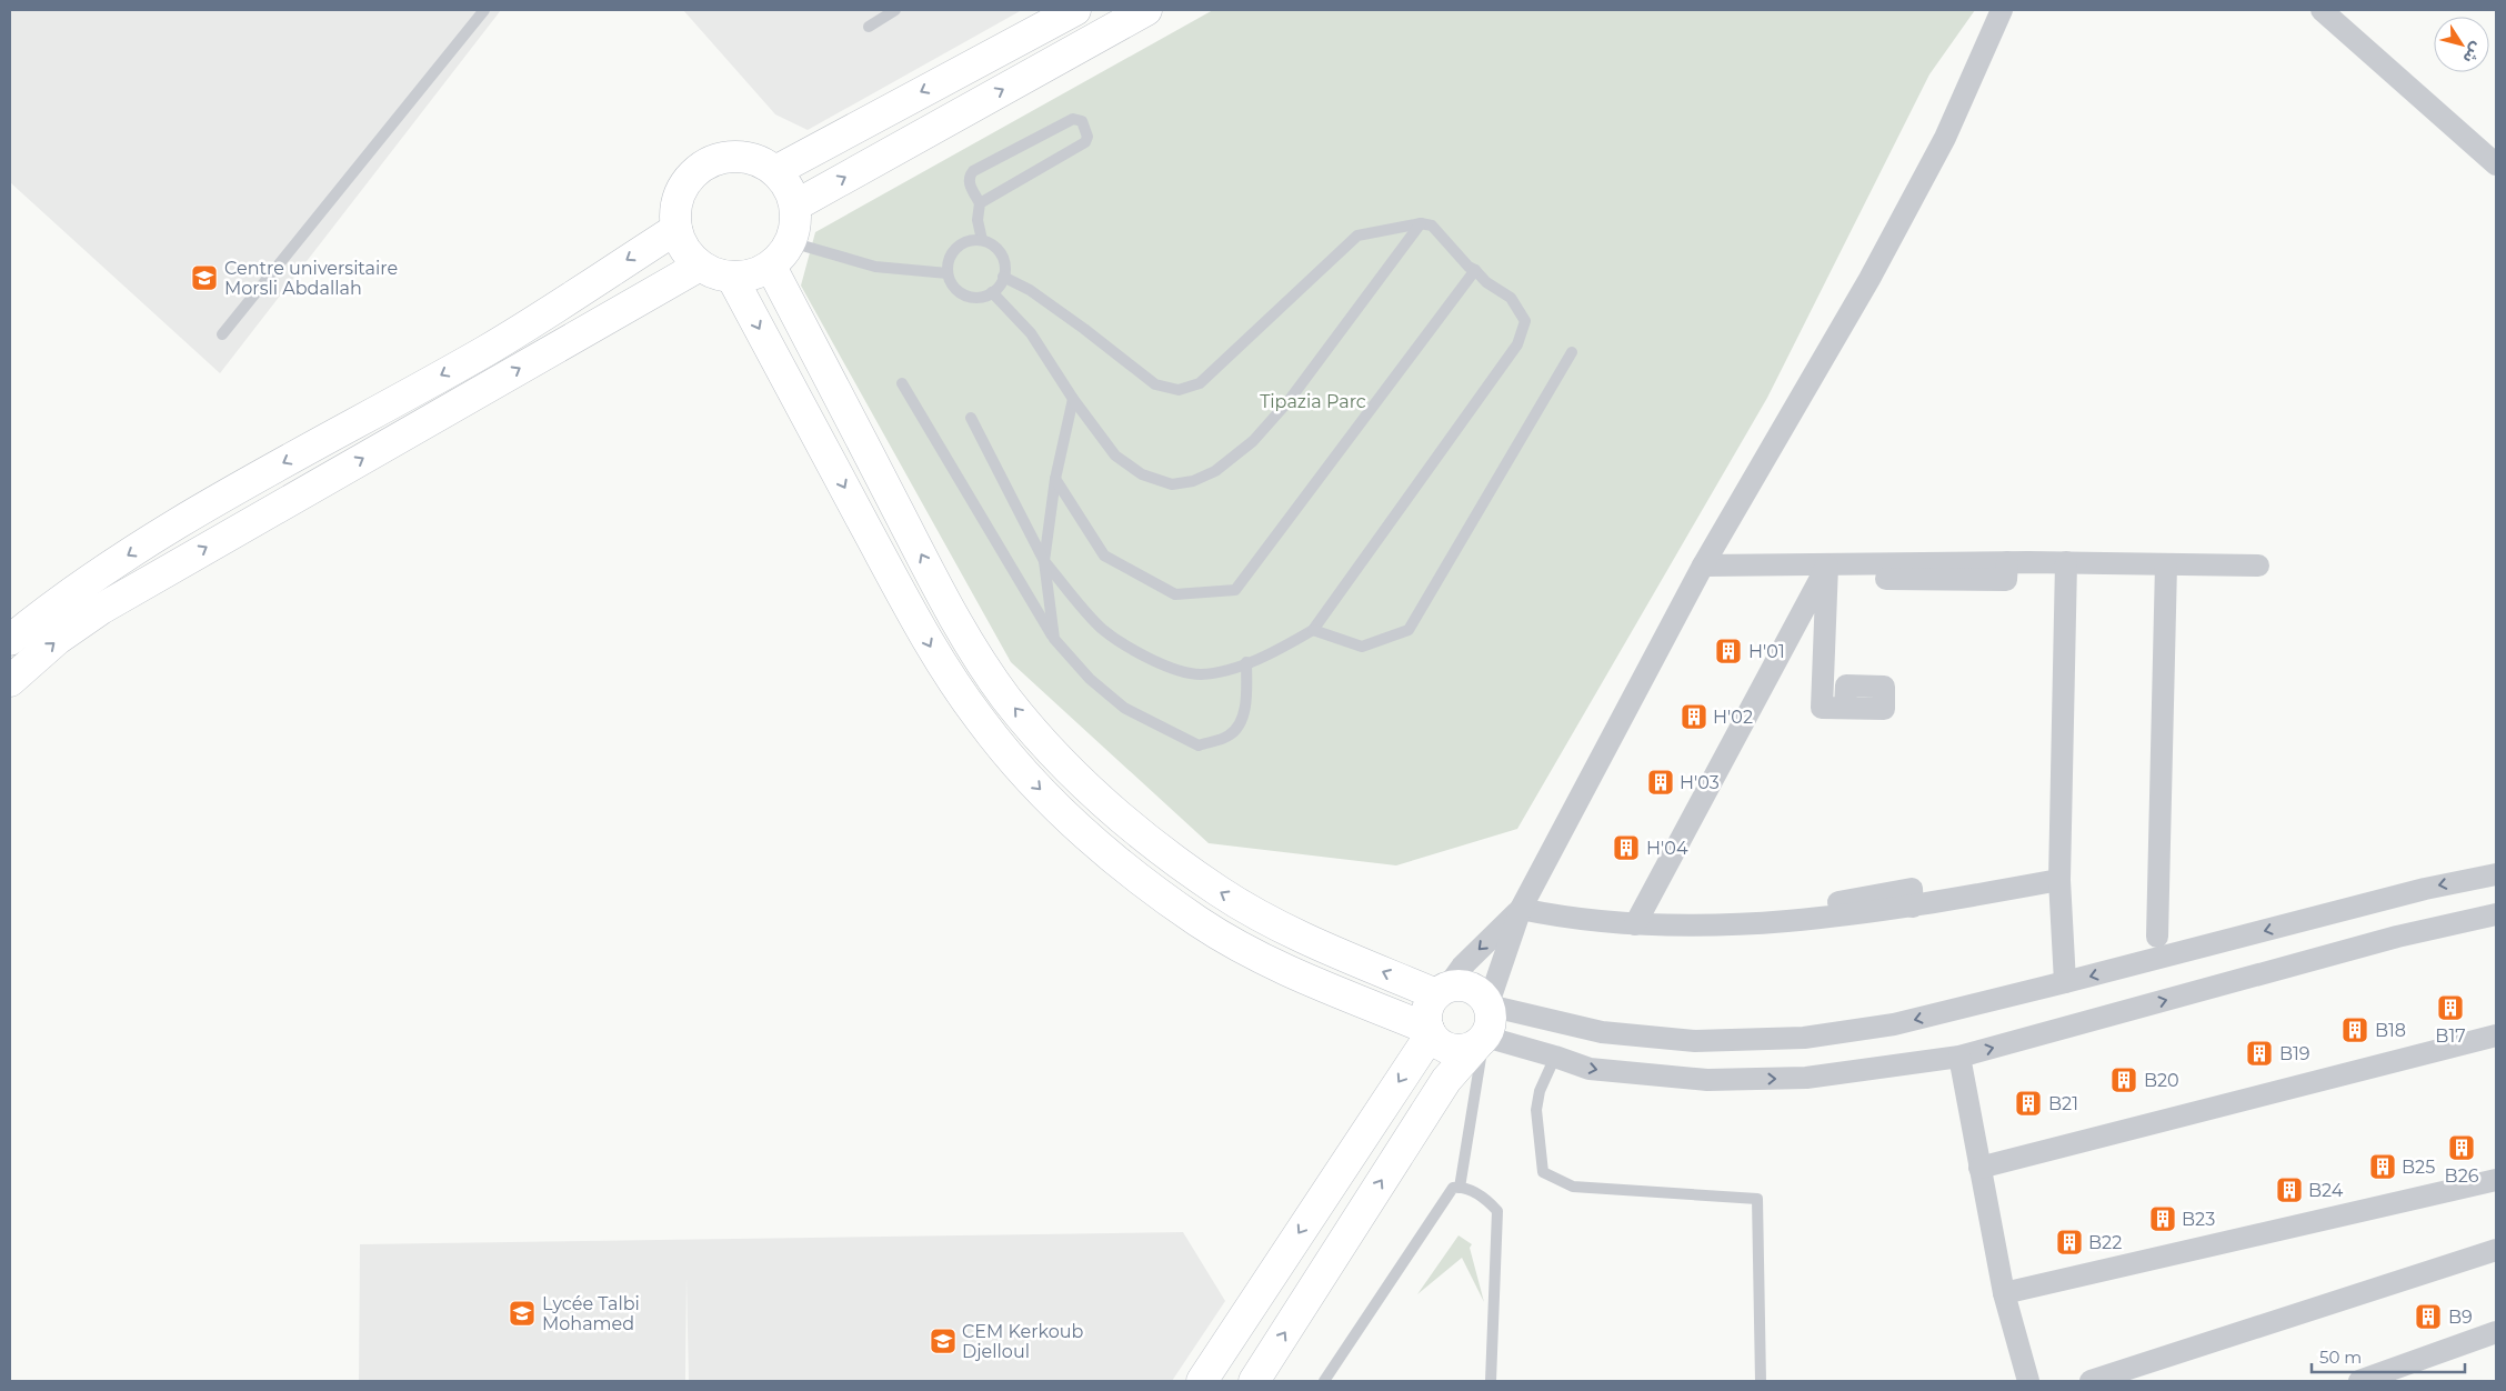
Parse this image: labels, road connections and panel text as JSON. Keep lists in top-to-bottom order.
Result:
{
  "parks": ["Tipazia Parc"],
  "places": {
    "school or university": ["Centre universitaire Morsli Abdallah", "Lycée Talbi Mohamed", "CEM Kerkoub Djelloul"],
    "building": [
      "H'01",
      "H'02",
      "H'03",
      "H'04",
      "B17",
      "B18",
      "B19",
      "B20",
      "B21",
      "B26",
      "B25",
      "B24",
      "B23",
      "B22",
      "B9"
    ]
  },
  "scale_bar": "50 m",
  "north": "bottom right"
}
